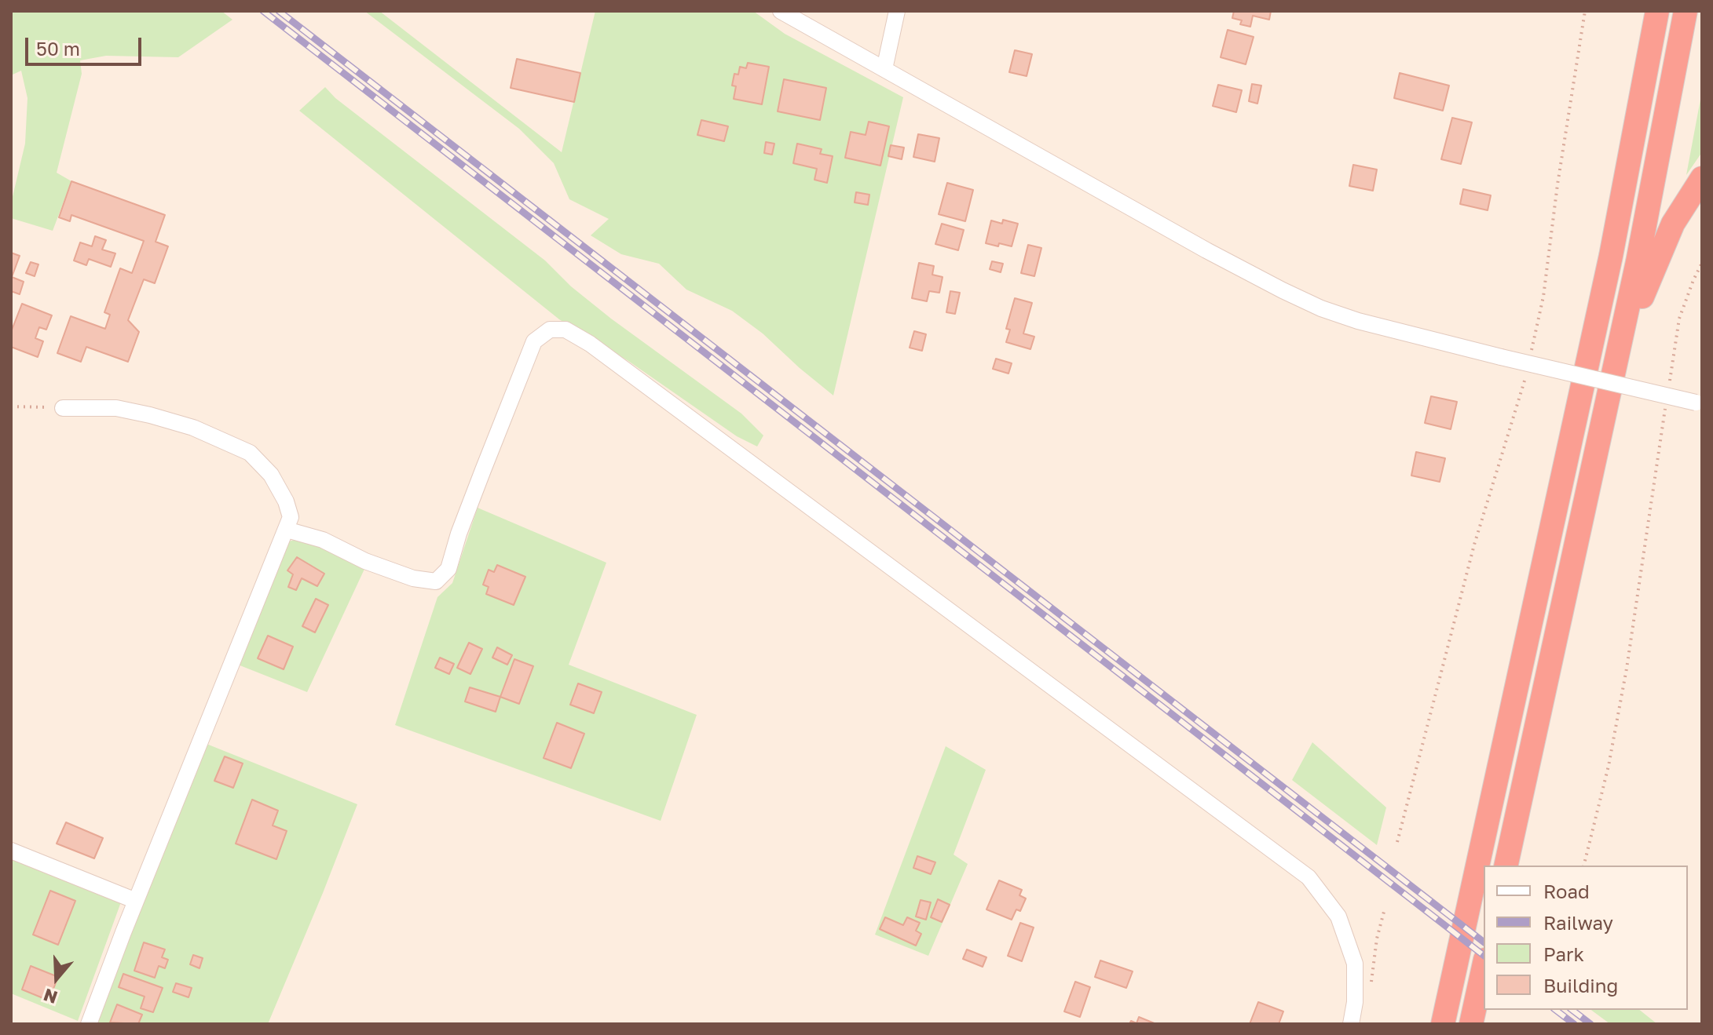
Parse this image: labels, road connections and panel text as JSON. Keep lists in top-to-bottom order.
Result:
{
  "legend": [
    "Road",
    "Railway",
    "Park",
    "Building"
  ],
  "scale_bar": "50 m",
  "north": "bottom"
}
